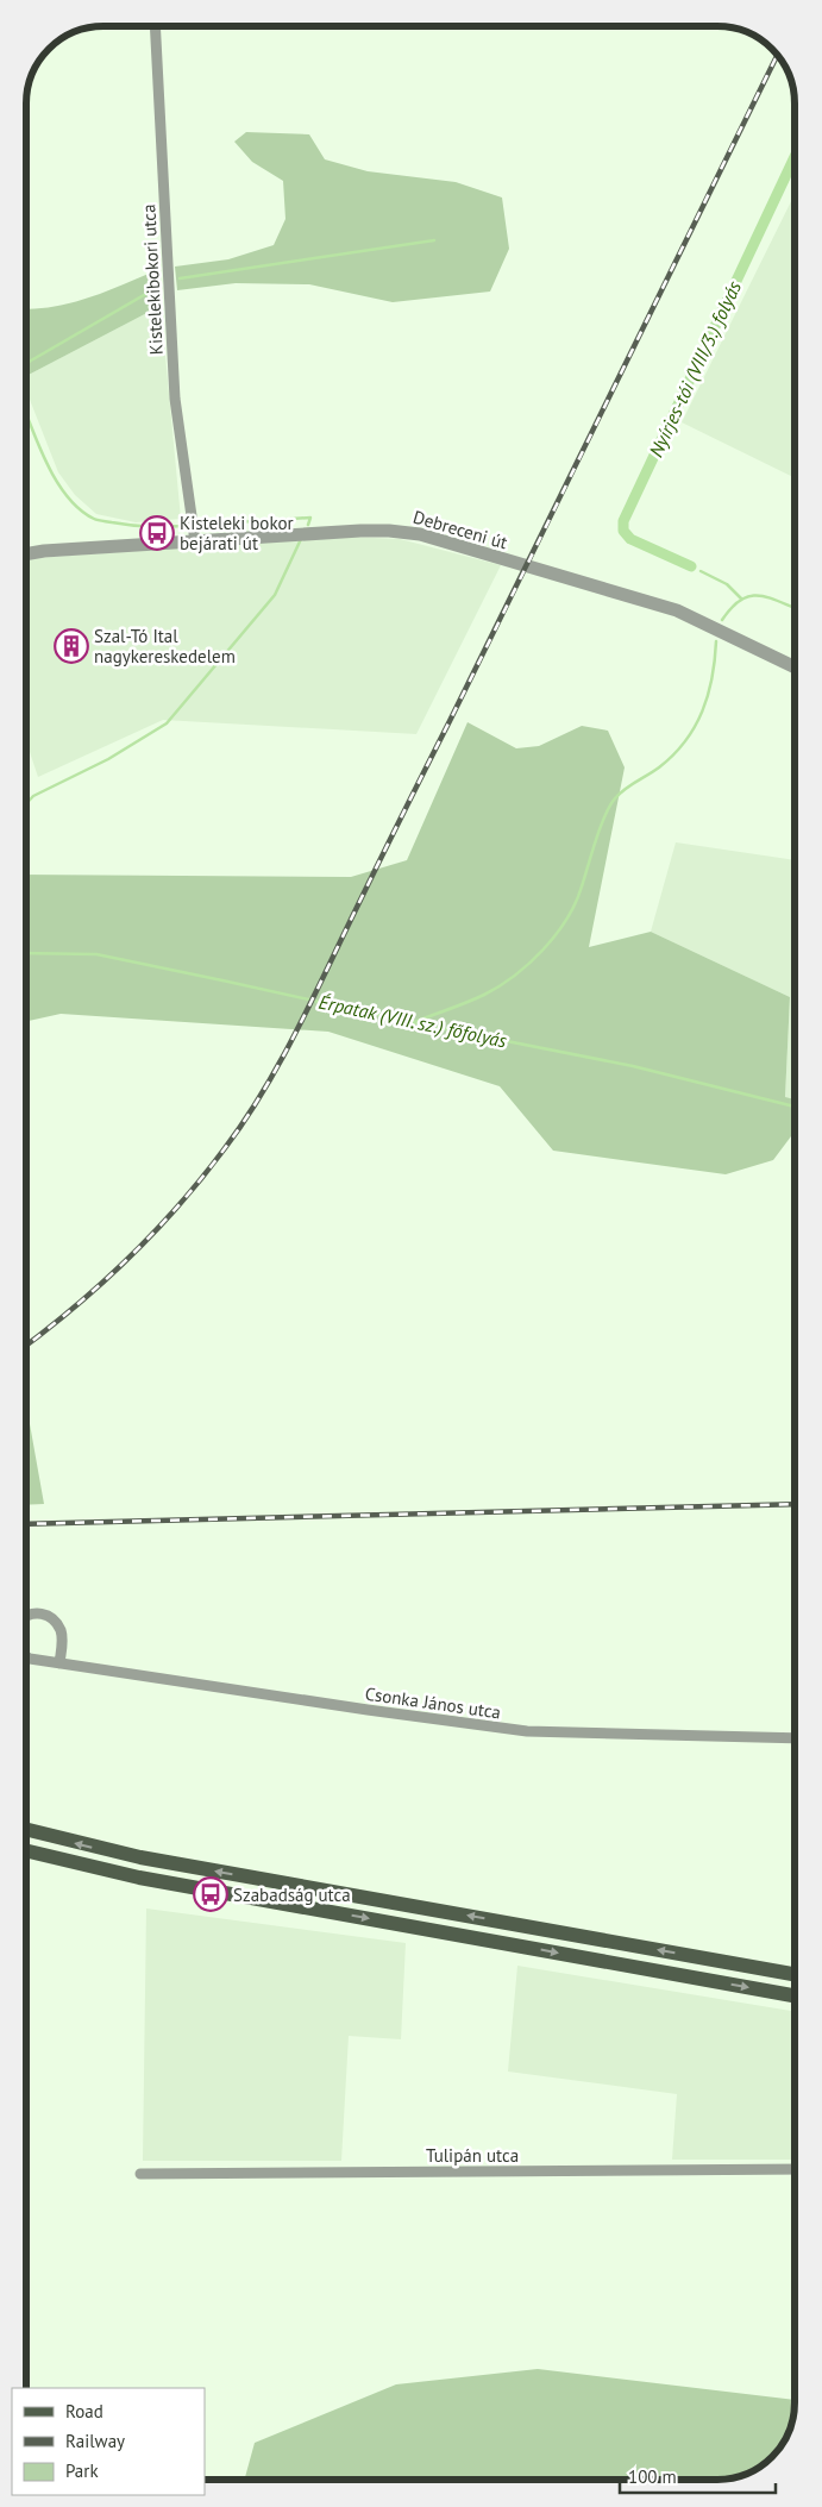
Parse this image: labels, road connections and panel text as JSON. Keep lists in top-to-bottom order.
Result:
{
  "streets": {
    "street": [
      "Kistelekibokori utca",
      "Debreceni út",
      "Csonka János utca",
      "Tulipán utca"
    ]
  },
  "crossings": [
    ["Kistelekibokori utca", "Debreceni út"]
  ],
  "water": ["Nyírjes-tói (VIII/3.) folyás", "Érpatak (VIII. sz.) főfolyás"],
  "places": {
    "bus stop": ["Kisteleki bokor bejárati út", "Szabadság utca"],
    "building": ["Szal-Tó Ital nagykereskedelem"]
  },
  "legend": ["Road", "Railway", "Park"],
  "scale_bar": "100 m"
}
